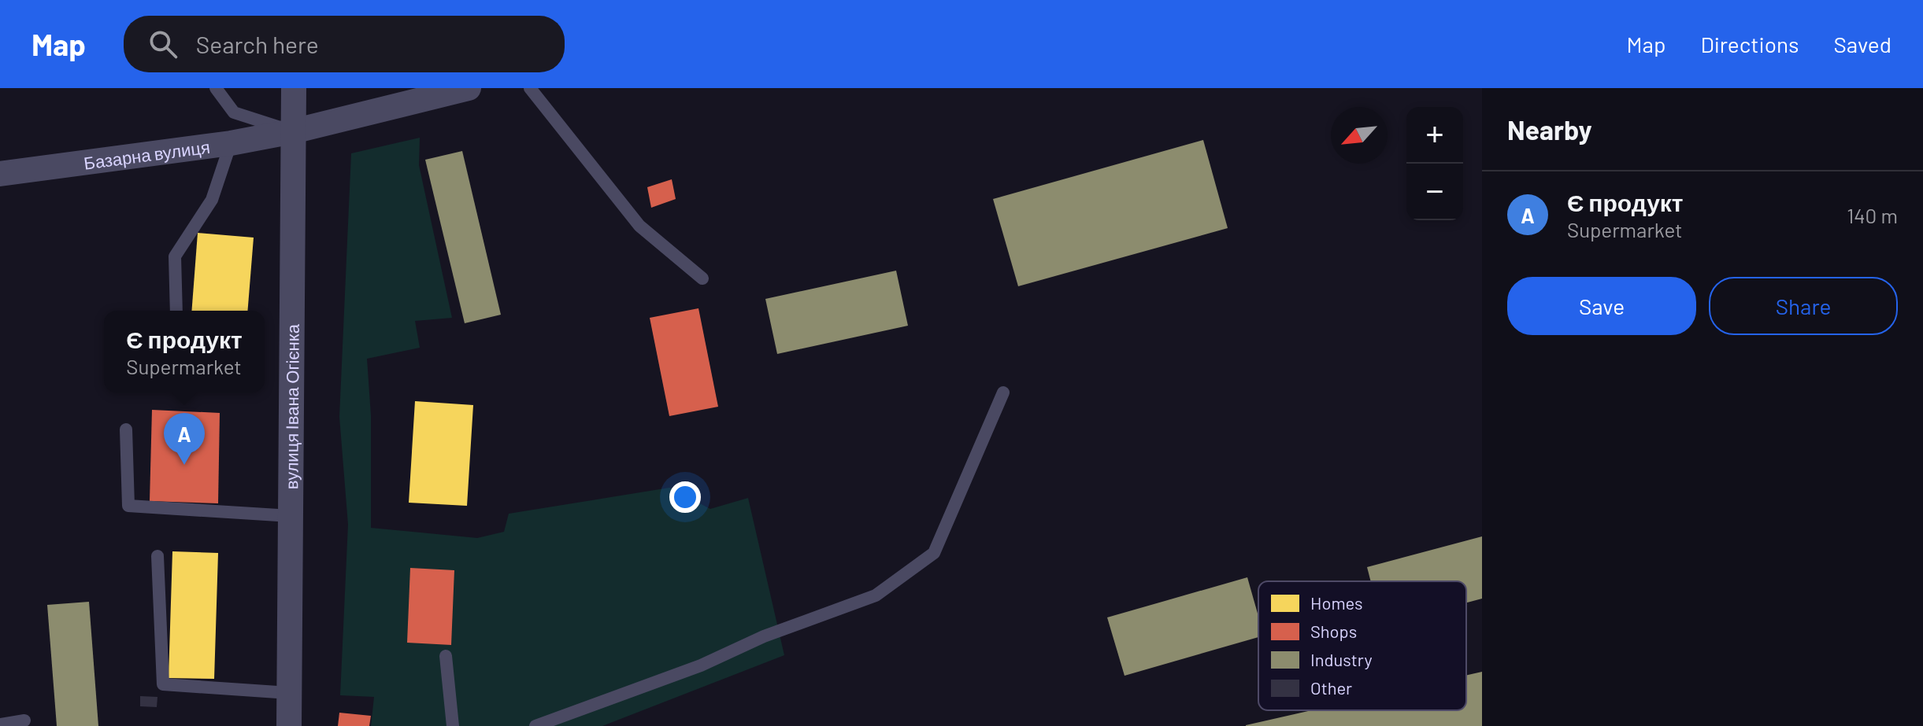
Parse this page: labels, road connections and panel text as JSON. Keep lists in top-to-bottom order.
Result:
{
  "streets": {
    "street": ["Базарна вулиця", "вулиця Івана Огієнка"]
  },
  "crossings": [
    ["Базарна вулиця", "вулиця Івана Огієнка"]
  ],
  "legend": [
    "Homes",
    "Shops",
    "Industry",
    "Other"
  ],
  "north": "bottom left",
  "page": {
    "header": "Map",
    "search": "Search here",
    "nav": ["Map", "Directions", "Saved"],
    "heading": "Nearby",
    "map_buttons": ["+", "−"],
    "list": [
      {
        "mark": "A",
        "name": "Є продукт",
        "note": "Supermarket",
        "value": "140 m"
      }
    ],
    "buttons": ["Save", "Share"],
    "popup": ["Є продукт", "Supermarket"],
    "pins": "A"
  }
}
